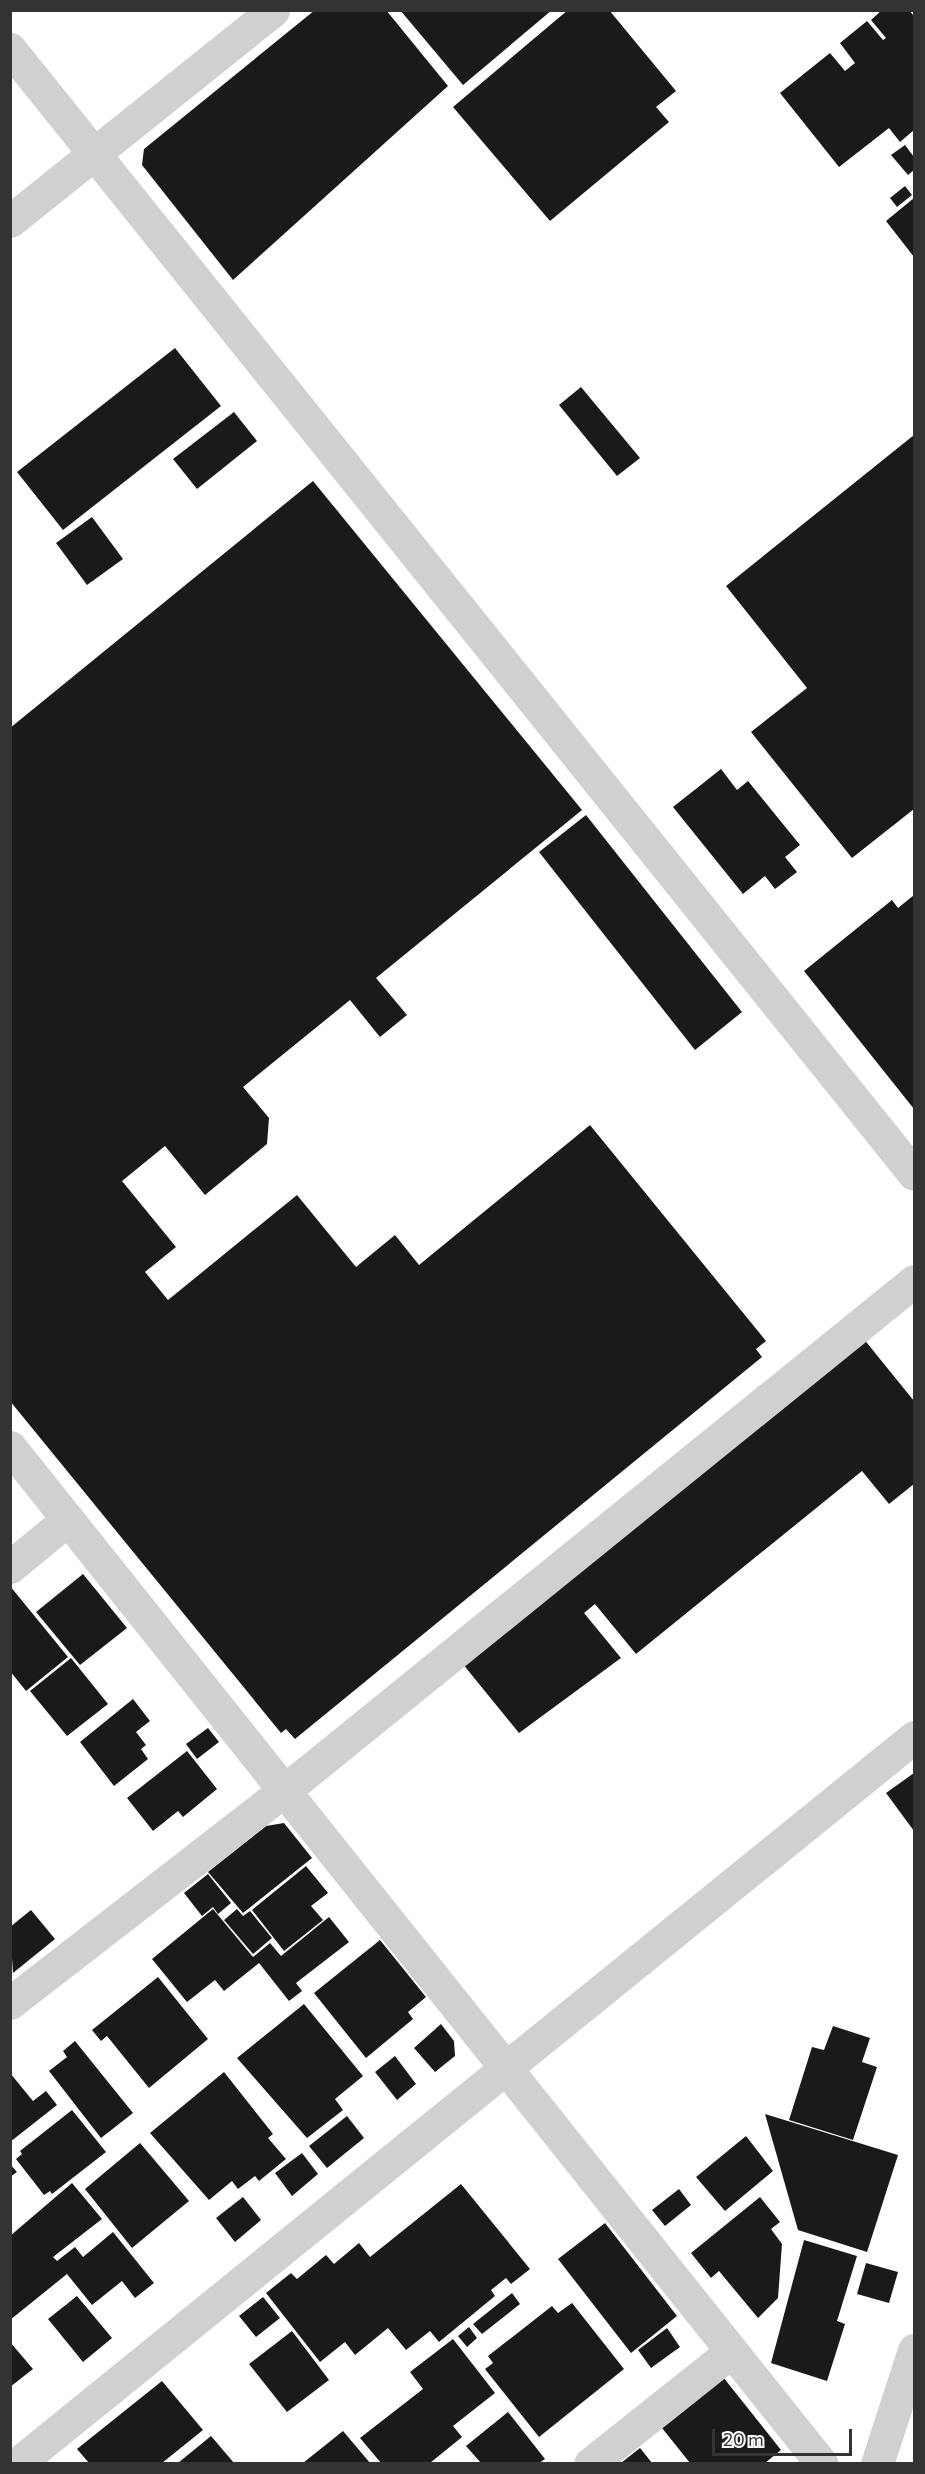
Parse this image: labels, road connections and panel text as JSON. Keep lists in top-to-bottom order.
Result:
{
  "scale_bar": "20 m"
}
